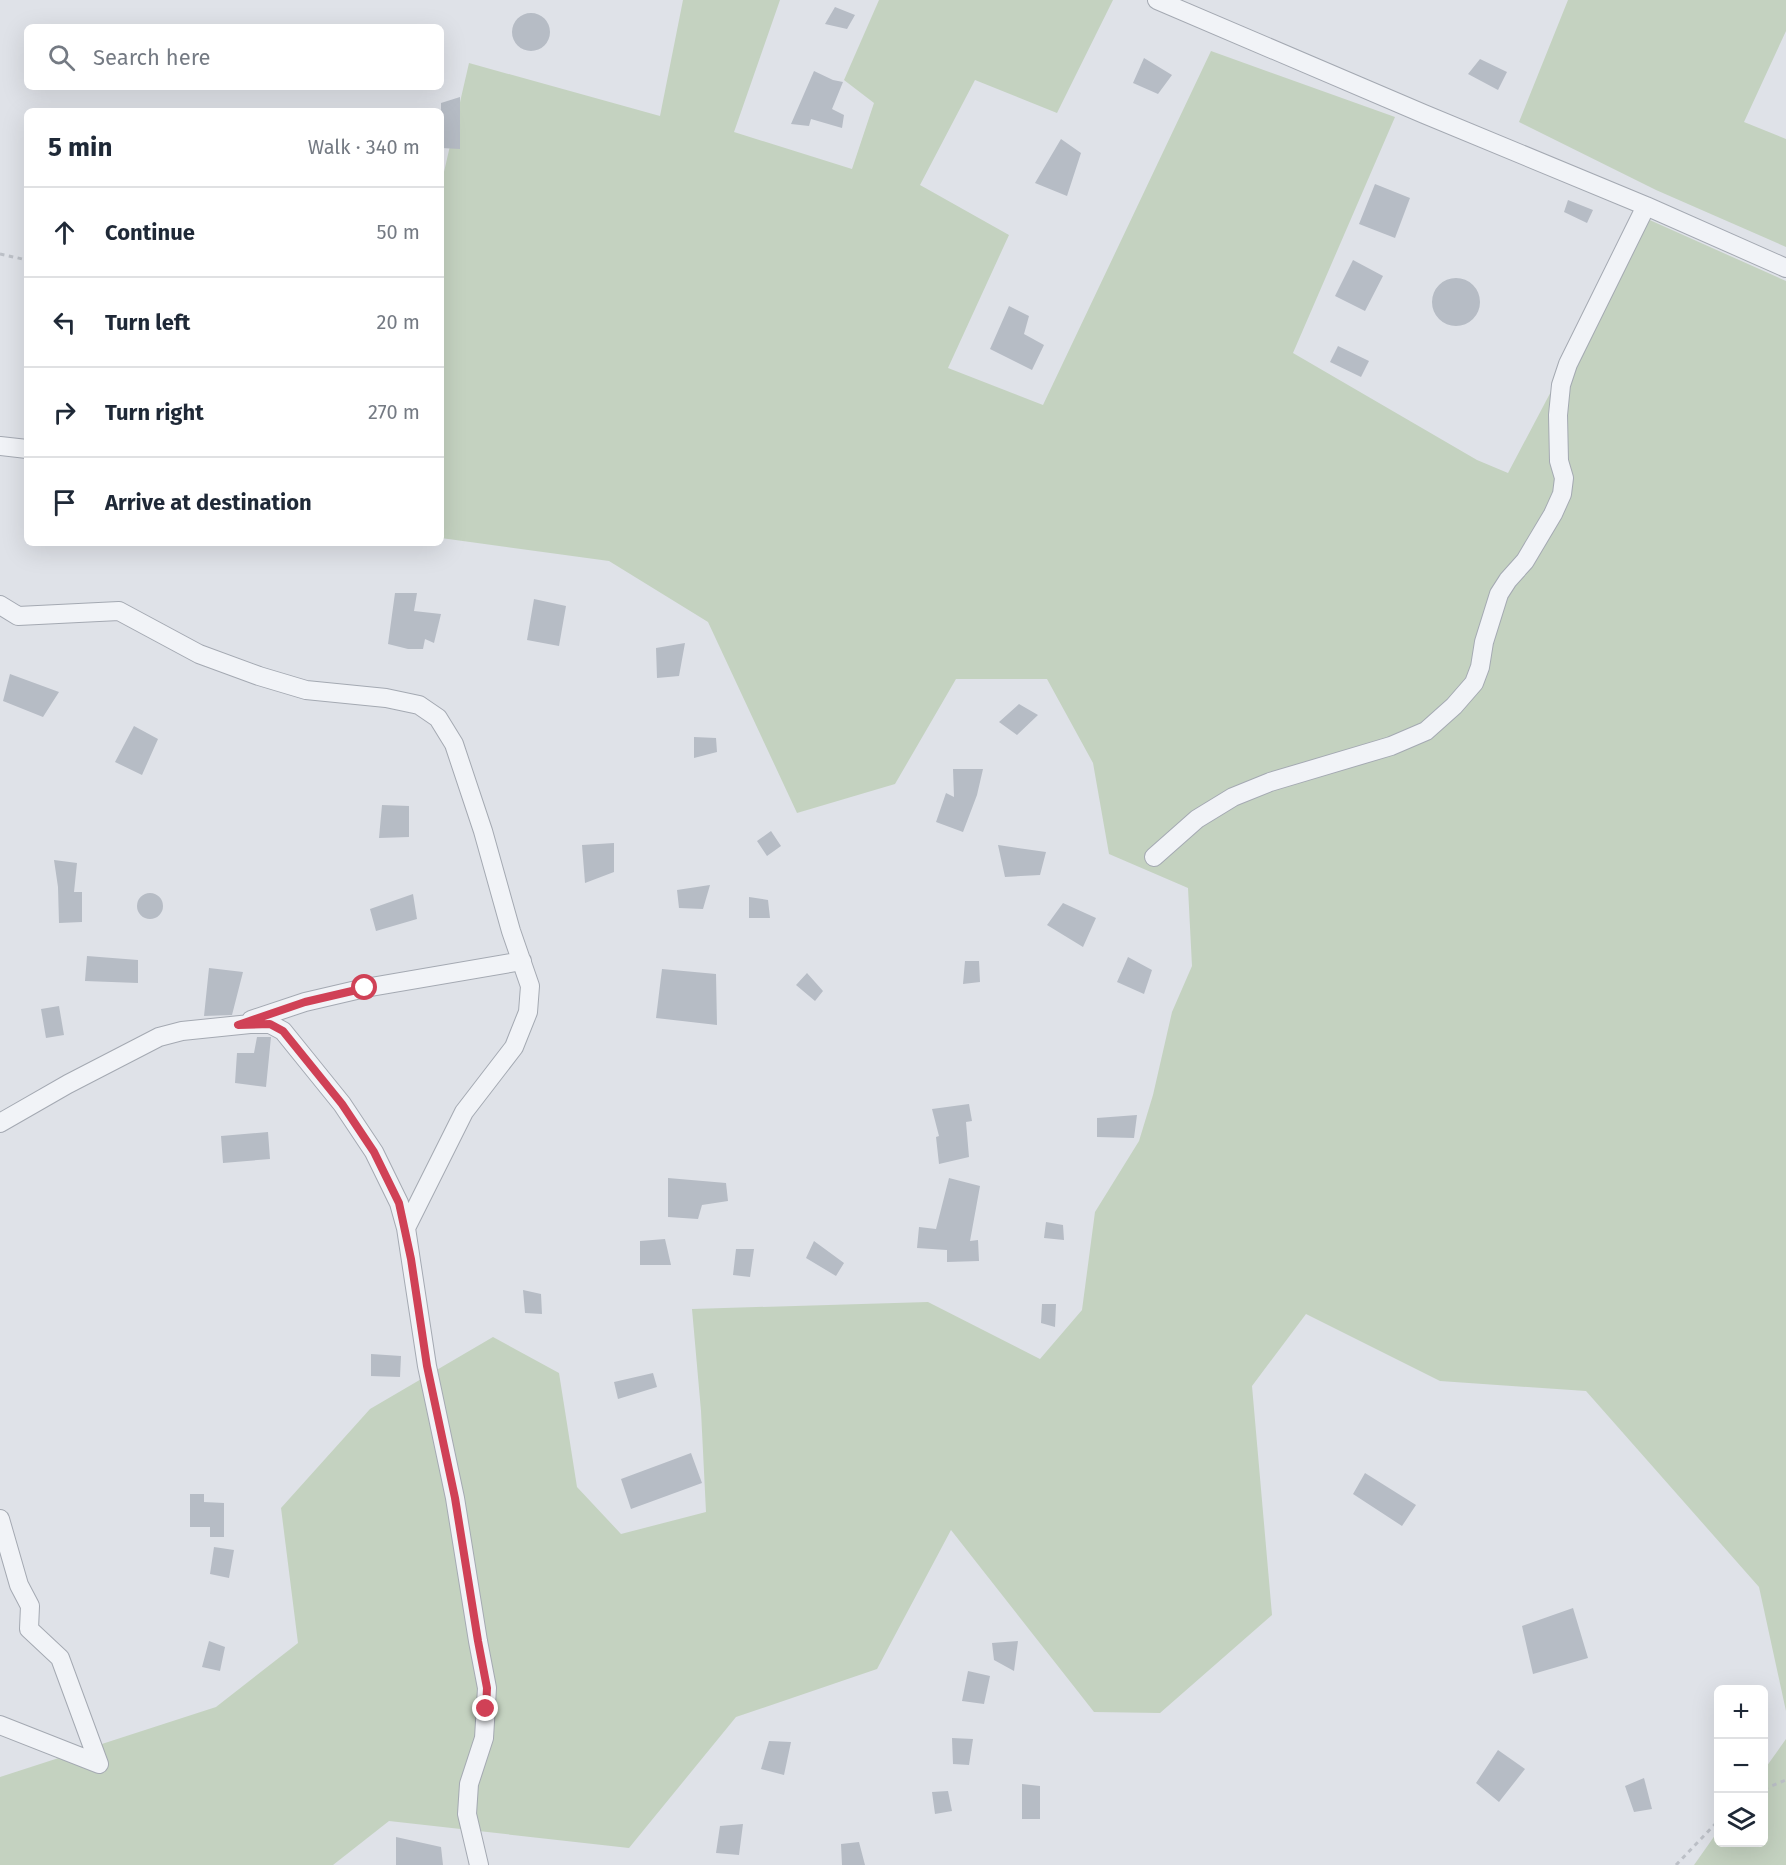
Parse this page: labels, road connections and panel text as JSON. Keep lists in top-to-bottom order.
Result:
{
  "page": {
    "search": "Search here",
    "heading": ["5 min", "Walk · 340 m"],
    "list": [
      ["Continue", "50 m"],
      ["Turn left", "20 m"],
      ["Turn right", "270 m"],
      "Arrive at destination"
    ],
    "map_buttons": ["+", "−"]
  }
}
